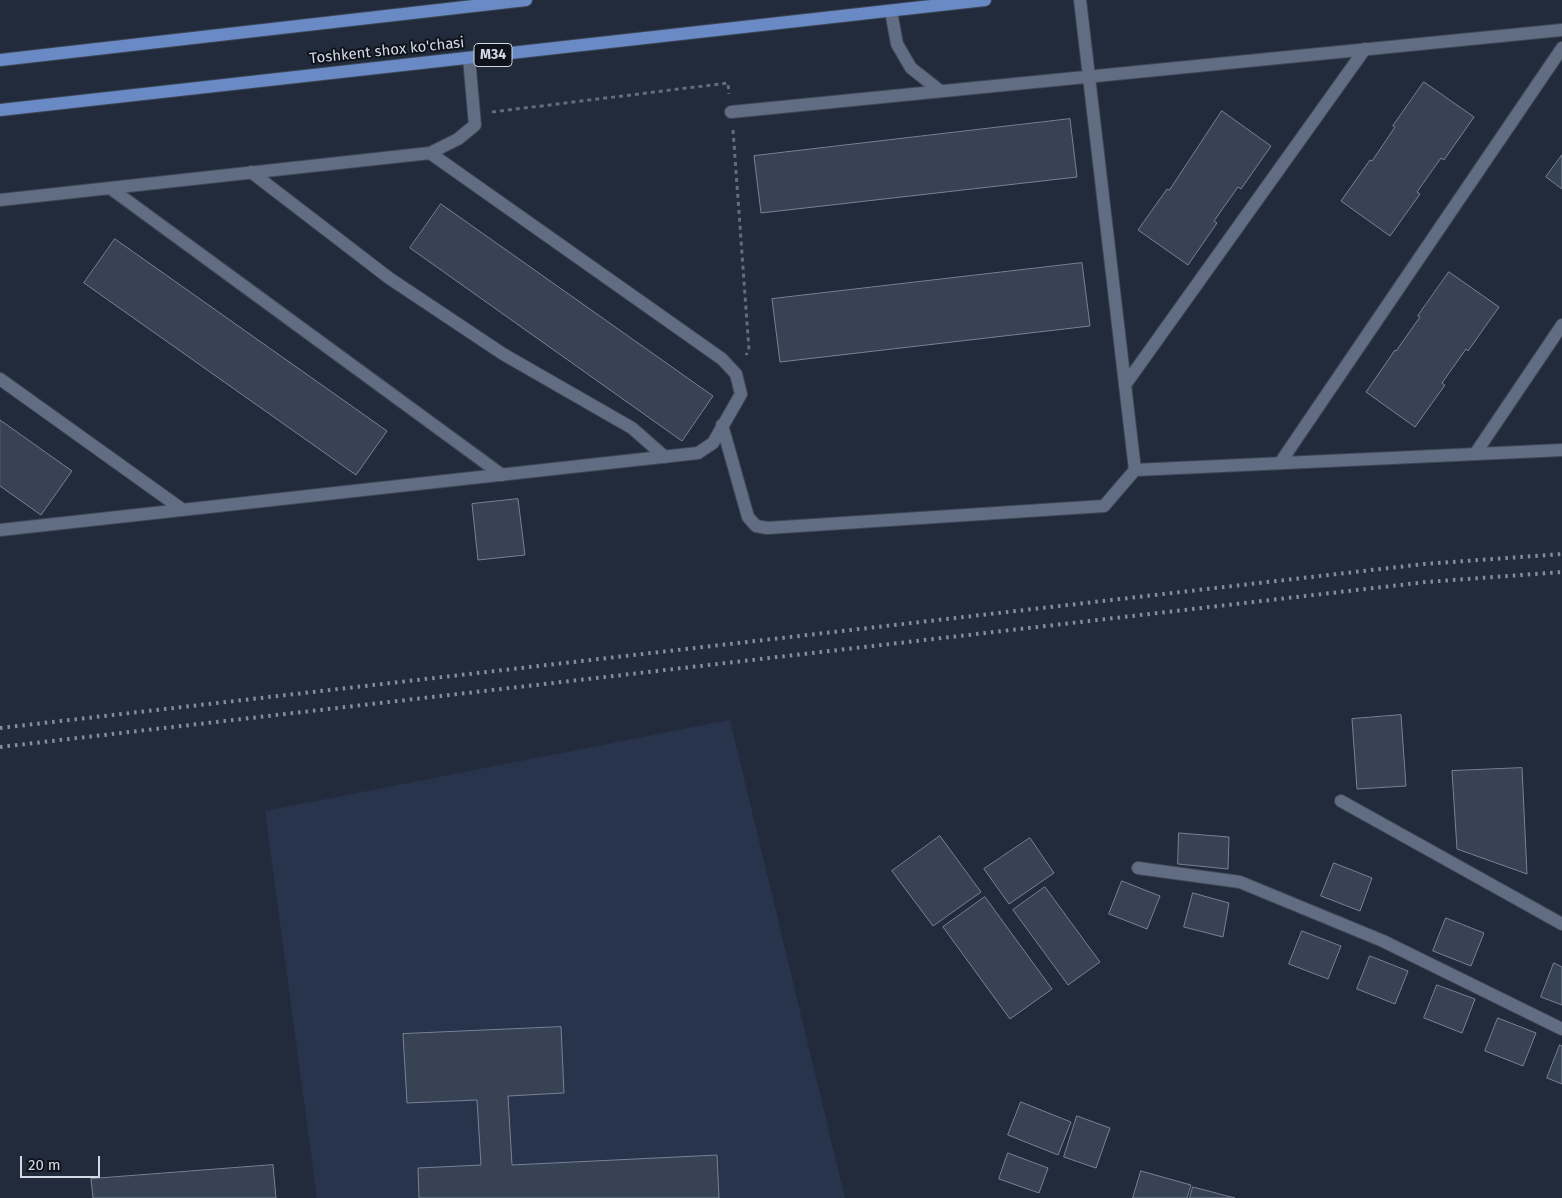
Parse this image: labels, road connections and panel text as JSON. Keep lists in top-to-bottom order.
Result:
{
  "streets": {
    "main road": ["Toshkent shox ko'chasi", "M34"]
  },
  "scale_bar": "20 m"
}
